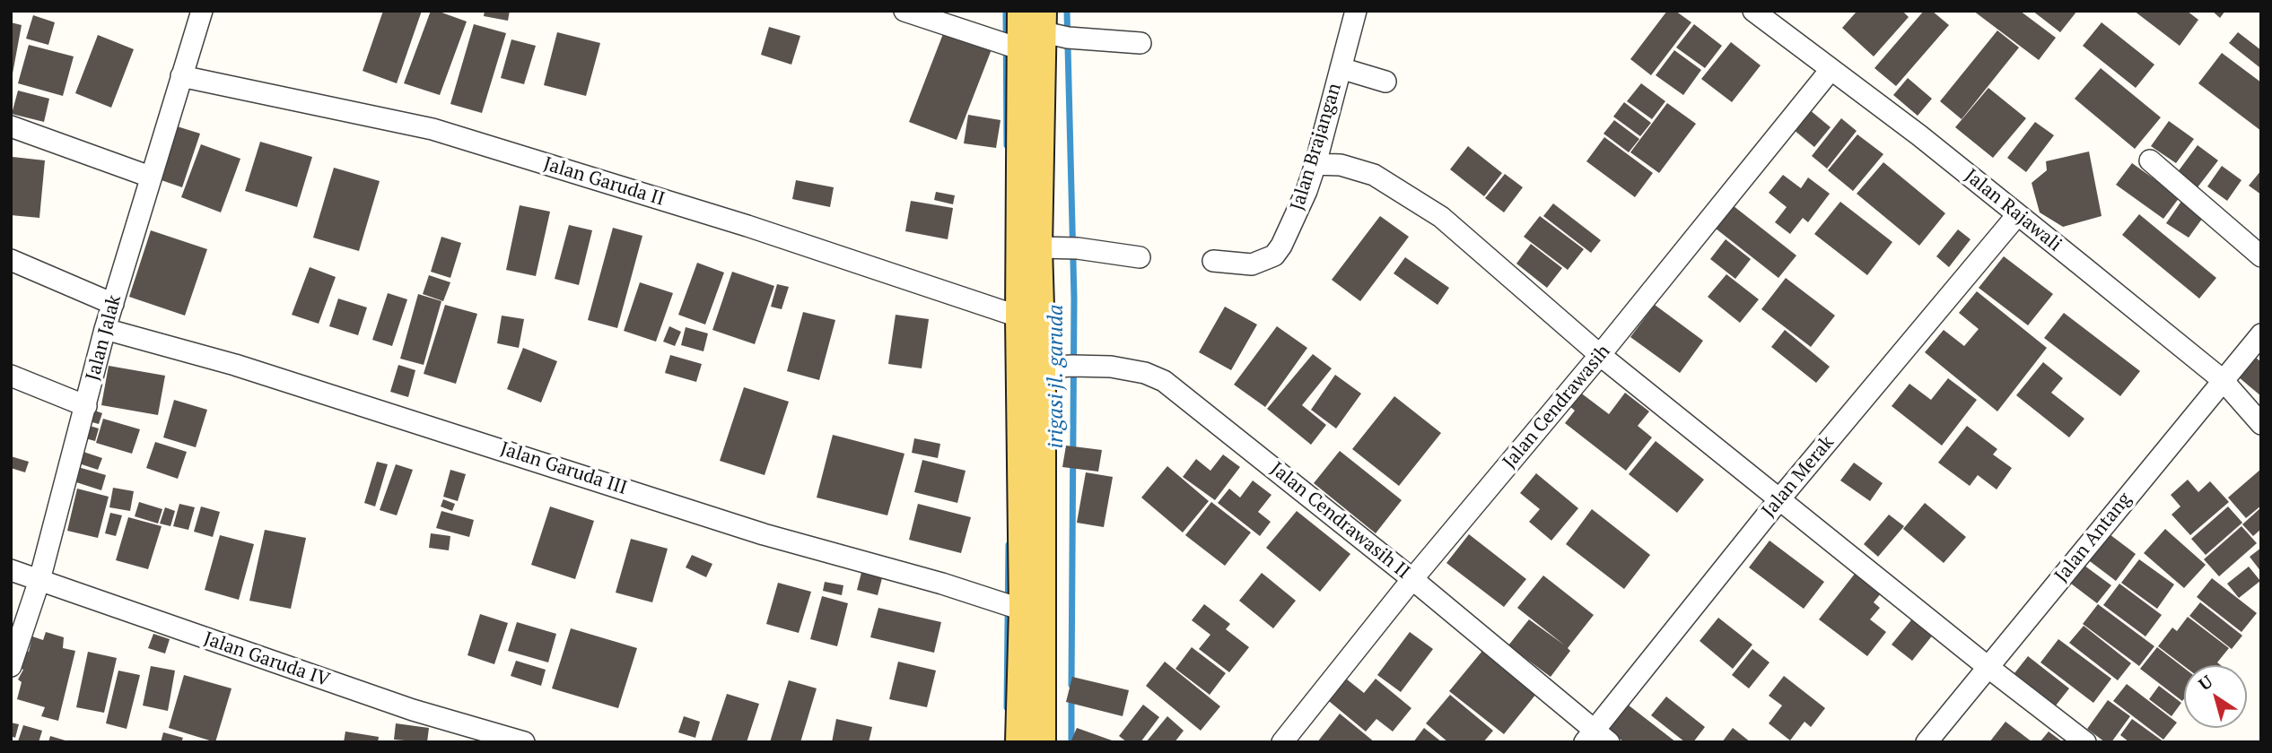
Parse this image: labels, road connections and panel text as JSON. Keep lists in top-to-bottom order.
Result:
{
  "streets": {
    "street": [
      "Jalan Brajangan",
      "Jalan Garuda II",
      "Jalan Rajawali",
      "Jalan Jalak",
      "Jalan Cendrawasih",
      "Jalan Garuda III",
      "Jalan Merak",
      "Jalan Cendrawasih II",
      "Jalan Antang",
      "Jalan Garuda IV"
    ]
  },
  "crossings": [
    ["Jalan Garuda II", "Jalan Jalak"],
    ["Jalan Rajawali", "Jalan Cendrawasih"],
    ["Jalan Rajawali", "Jalan Merak"],
    ["Jalan Rajawali", "Jalan Antang"],
    ["Jalan Jalak", "Jalan Garuda III"],
    ["Jalan Jalak", "Jalan Garuda IV"],
    ["Jalan Cendrawasih", "Jalan Cendrawasih II"],
    ["Jalan Merak", "Jalan Cendrawasih II"]
  ],
  "water": ["irigasi jl. garuda"],
  "north": "top left"
}
